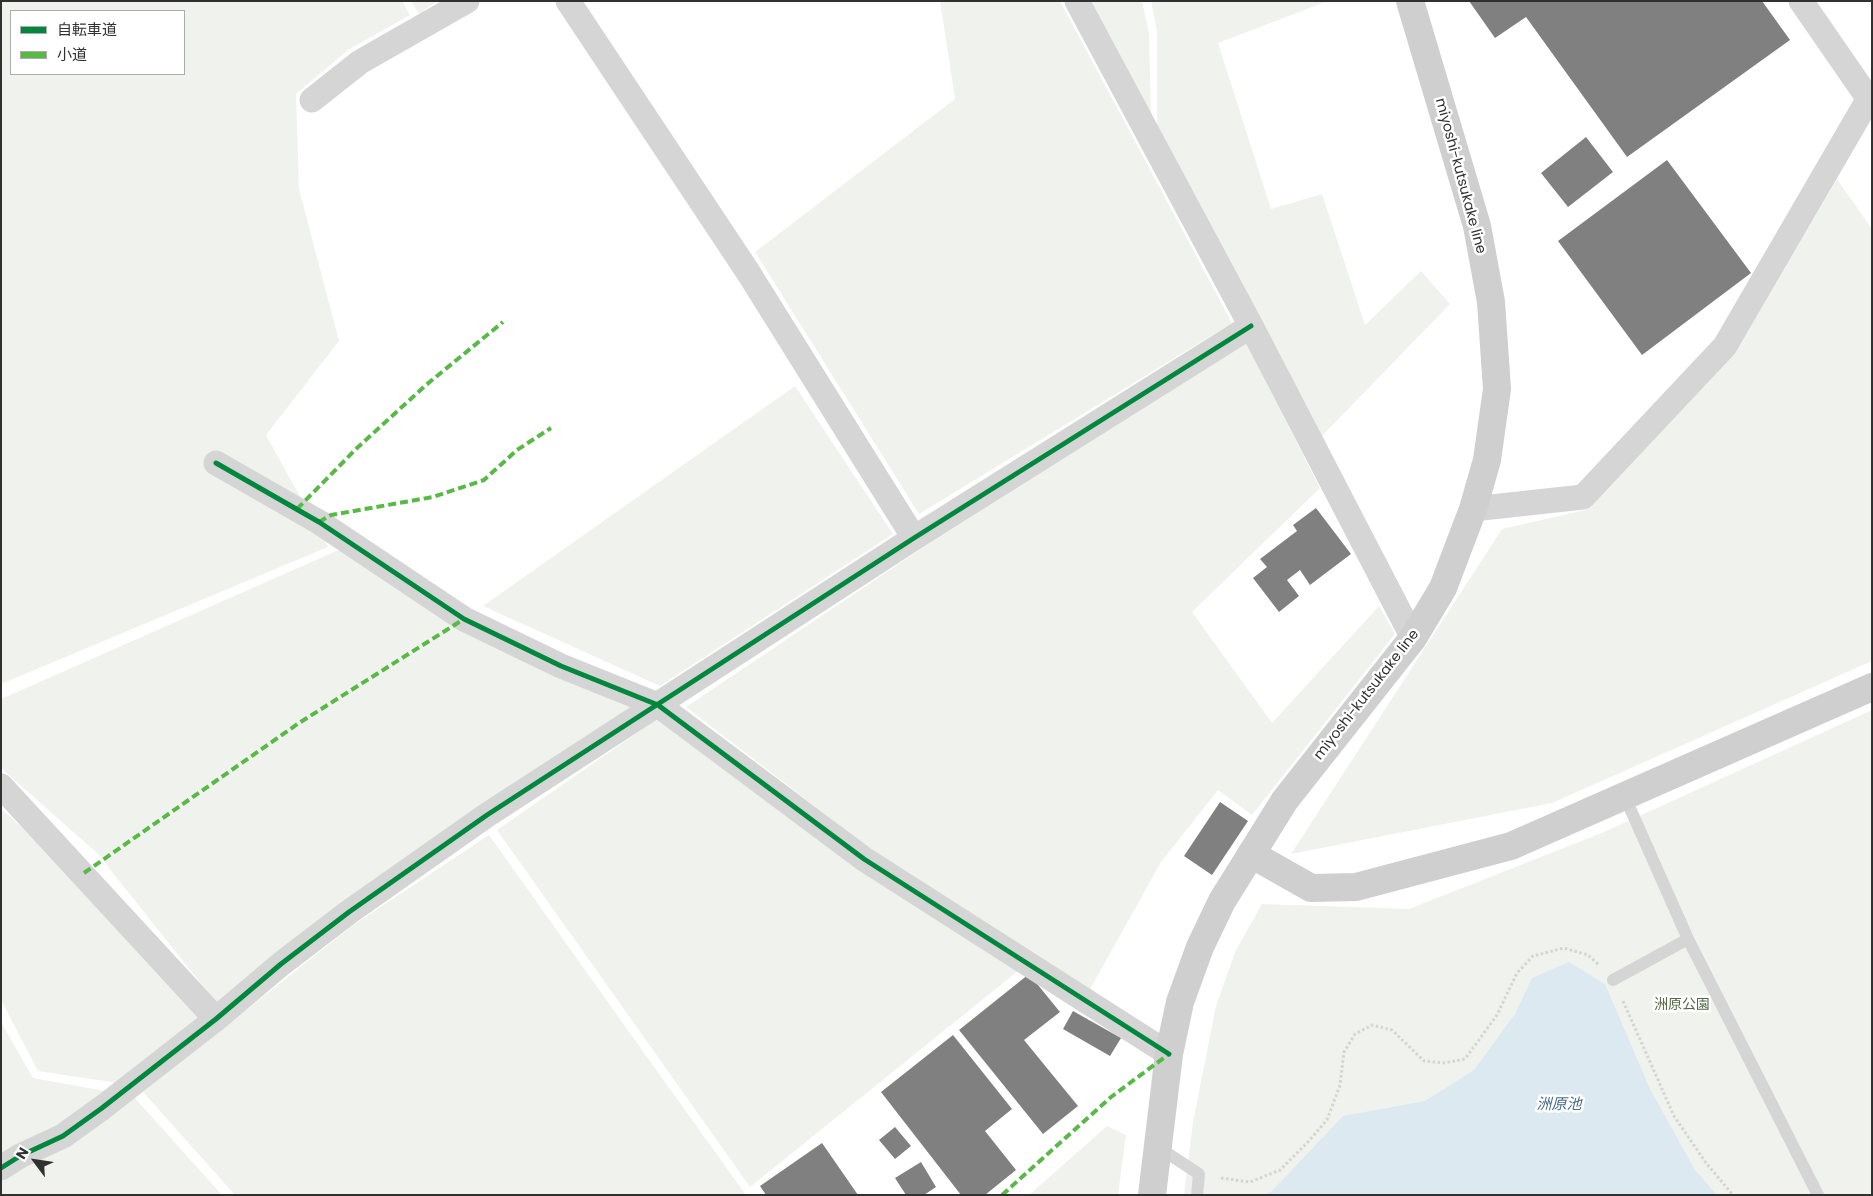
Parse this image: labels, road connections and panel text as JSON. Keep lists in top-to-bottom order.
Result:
{
  "streets": {
    "main road": ["miyoshi-kutsukake line"]
  },
  "water": ["洲原池"],
  "parks": ["洲原公園"],
  "legend": ["自転車道", "小道"],
  "north": "top left"
}
